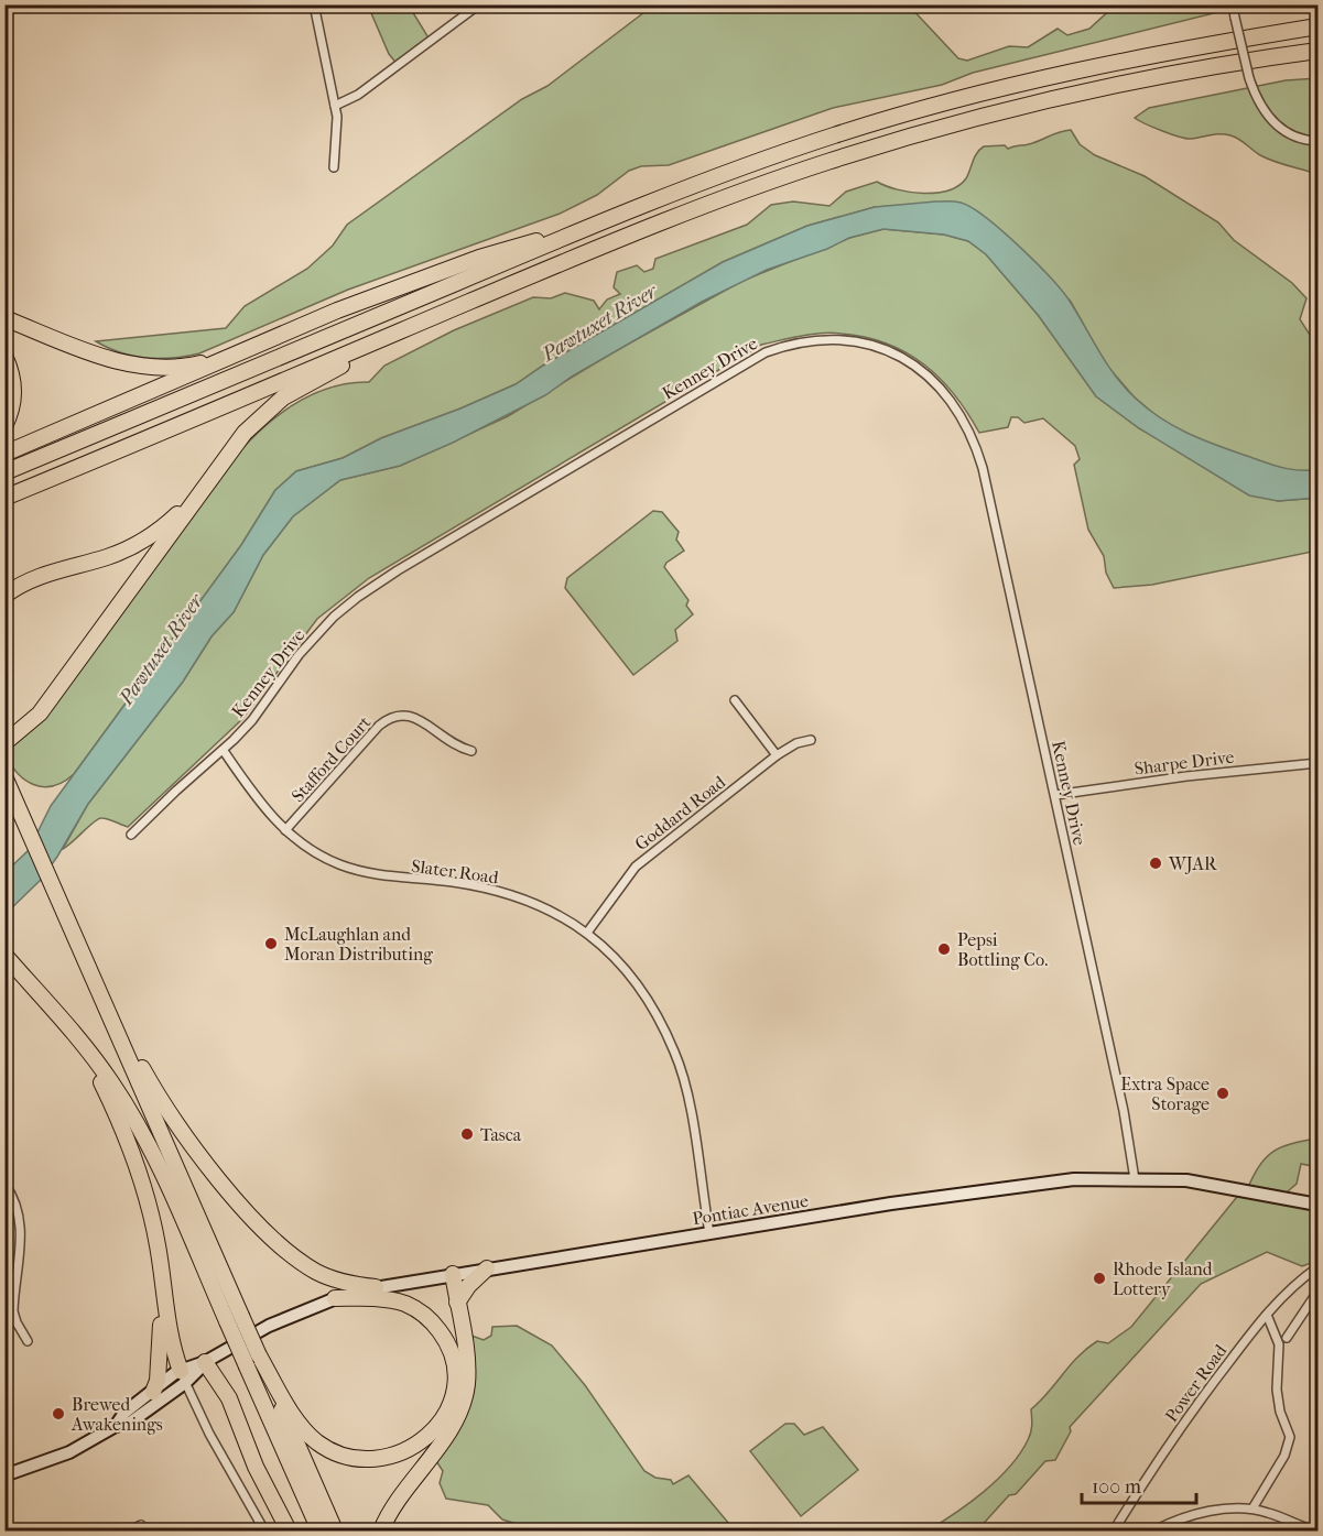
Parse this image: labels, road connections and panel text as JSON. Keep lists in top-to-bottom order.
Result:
{
  "streets": {
    "main road": ["Pontiac Avenue"],
    "street": [
      "Kenney Drive",
      "Stafford Court",
      "Sharpe Drive",
      "Goddard Road",
      "Slater Road",
      "Power Road"
    ]
  },
  "crossings": [
    ["Kenney Drive", "Sharpe Drive"],
    ["Kenney Drive", "Slater Road"],
    ["Kenney Drive", "Pontiac Avenue"],
    ["Stafford Court", "Slater Road"],
    ["Goddard Road", "Slater Road"],
    ["Slater Road", "Pontiac Avenue"]
  ],
  "water": ["Pawtuxet River"],
  "places": [
    "WJAR",
    "McLaughlan and Moran Distributing",
    "Pepsi Bottling Co.",
    "Extra Space Storage",
    "Tasca",
    "Rhode Island Lottery",
    "Brewed Awakenings"
  ],
  "scale_bar": "100 m"
}
